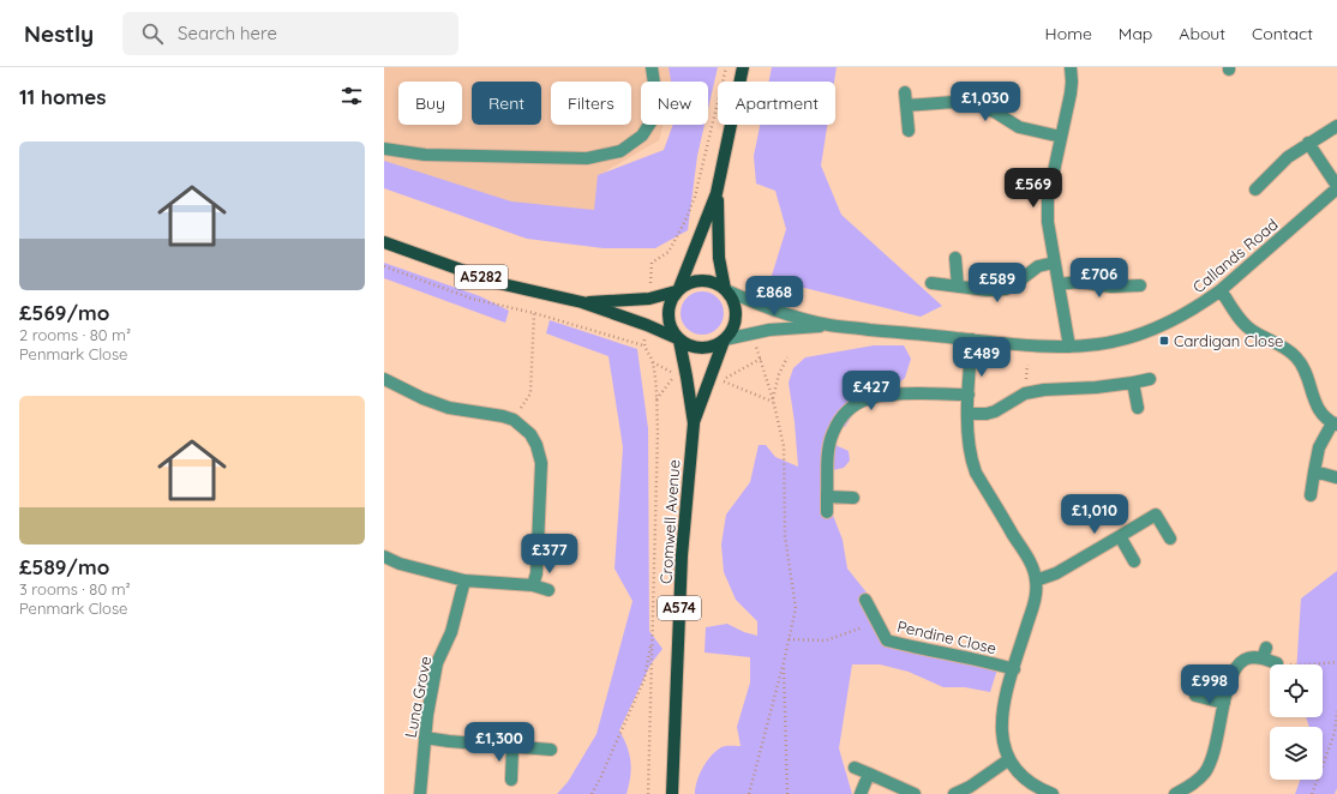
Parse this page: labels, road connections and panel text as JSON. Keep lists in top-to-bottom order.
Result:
{
  "streets": {
    "main road": ["A5282", "Cromwell Avenue", "A574"],
    "street": ["Callands Road", "Pendine Close", "Luna Grove"]
  },
  "crossings": [
    ["Callands Road", "A5282"],
    ["Callands Road", "Cromwell Avenue"],
    ["Callands Road", "A574"],
    ["Callands Road", "Pendine Close"],
    ["A5282", "Cromwell Avenue"],
    ["A5282", "A574"],
    ["Cromwell Avenue", "A574"]
  ],
  "places": {
    "transit": ["Cardigan Close"]
  },
  "page": {
    "header": "Nestly",
    "search": "Search here",
    "nav": [
      "Home",
      "Map",
      "About",
      "Contact"
    ],
    "heading": "11 homes",
    "price": [
      "£1,030",
      "£569",
      "£706",
      "£589",
      "£868",
      "£489",
      "£427",
      "£1,010",
      "£377",
      "£998",
      "£1,300"
    ],
    "chip": [
      "Buy",
      "Rent",
      "Filters",
      "New",
      "Apartment"
    ],
    "list": [
      {
        "name": "£569/mo",
        "note": "2 rooms · 80 m² · Penmark Close"
      },
      {
        "name": "£589/mo",
        "note": "3 rooms · 80 m² · Penmark Close"
      }
    ]
  }
}
